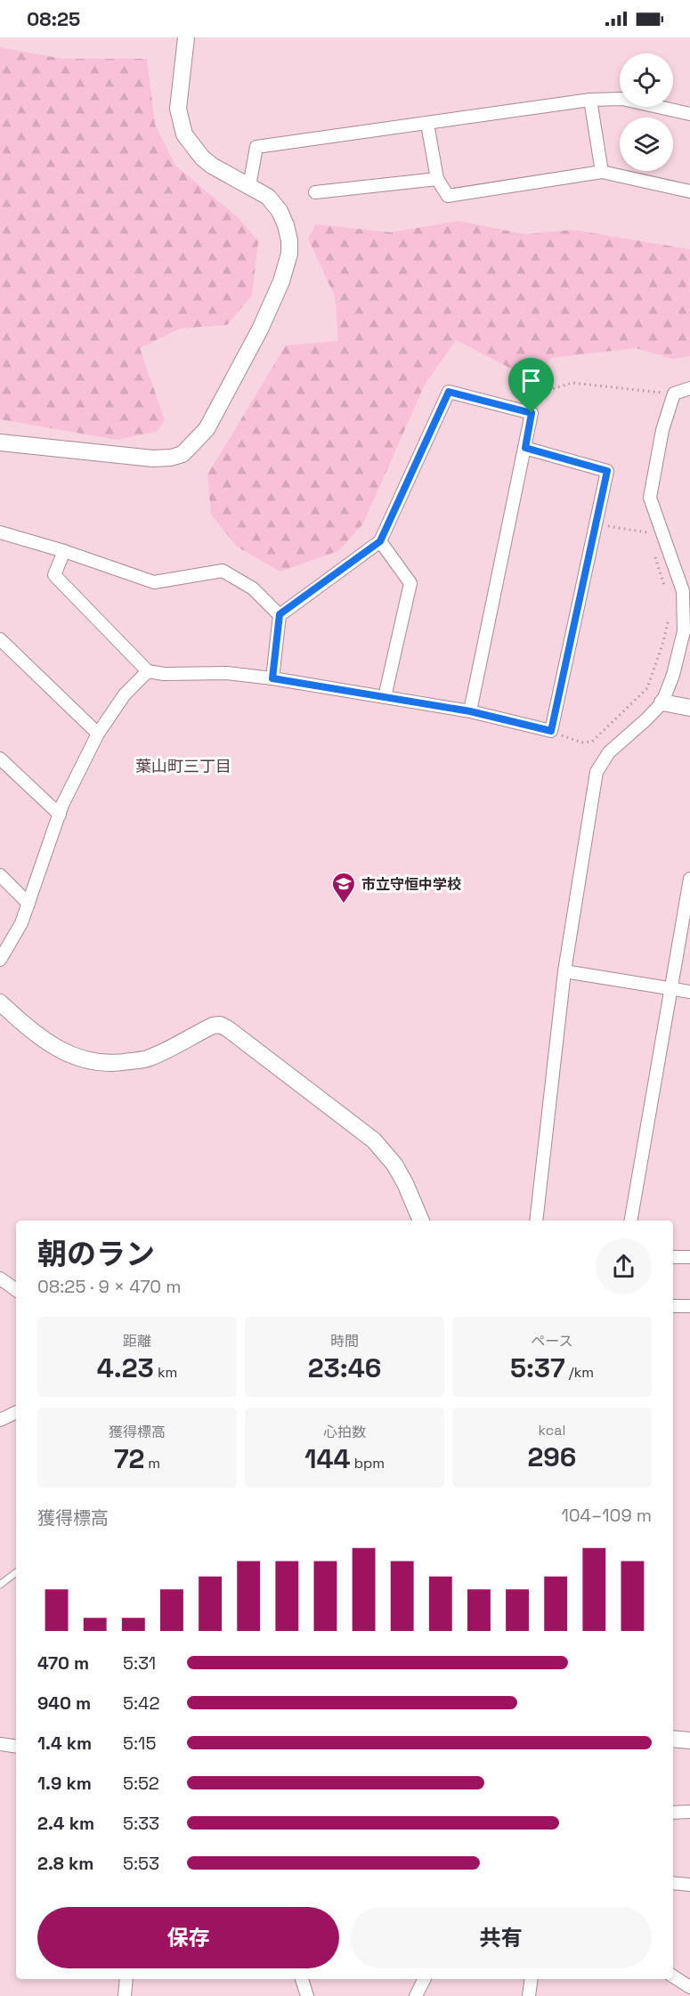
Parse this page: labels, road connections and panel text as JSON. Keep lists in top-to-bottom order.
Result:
{
  "districts": ["葉山町三丁目"],
  "places": {
    "school or university": ["市立守恒中学校"]
  },
  "page": {
    "status": "08:25",
    "heading": ["朝のラン", "08:25 · 9 × 470 m"],
    "stats": [
      ["距離", "4.23 km"],
      ["時間", "23:46"],
      ["ペース", "5:37 /km"],
      ["獲得標高", "72 m"],
      ["心拍数", "144 bpm"],
      ["kcal", "296"]
    ],
    "chart": ["獲得標高", "104–109 m"],
    "list": [
      {
        "name": "470 m",
        "note": "5:31"
      },
      {
        "name": "940 m",
        "note": "5:42"
      },
      {
        "name": "1.4 km",
        "note": "5:15"
      },
      {
        "name": "1.9 km",
        "note": "5:52"
      },
      {
        "name": "2.4 km",
        "note": "5:33"
      },
      {
        "name": "2.8 km",
        "note": "5:53"
      }
    ],
    "buttons": ["保存", "共有"]
  }
}
